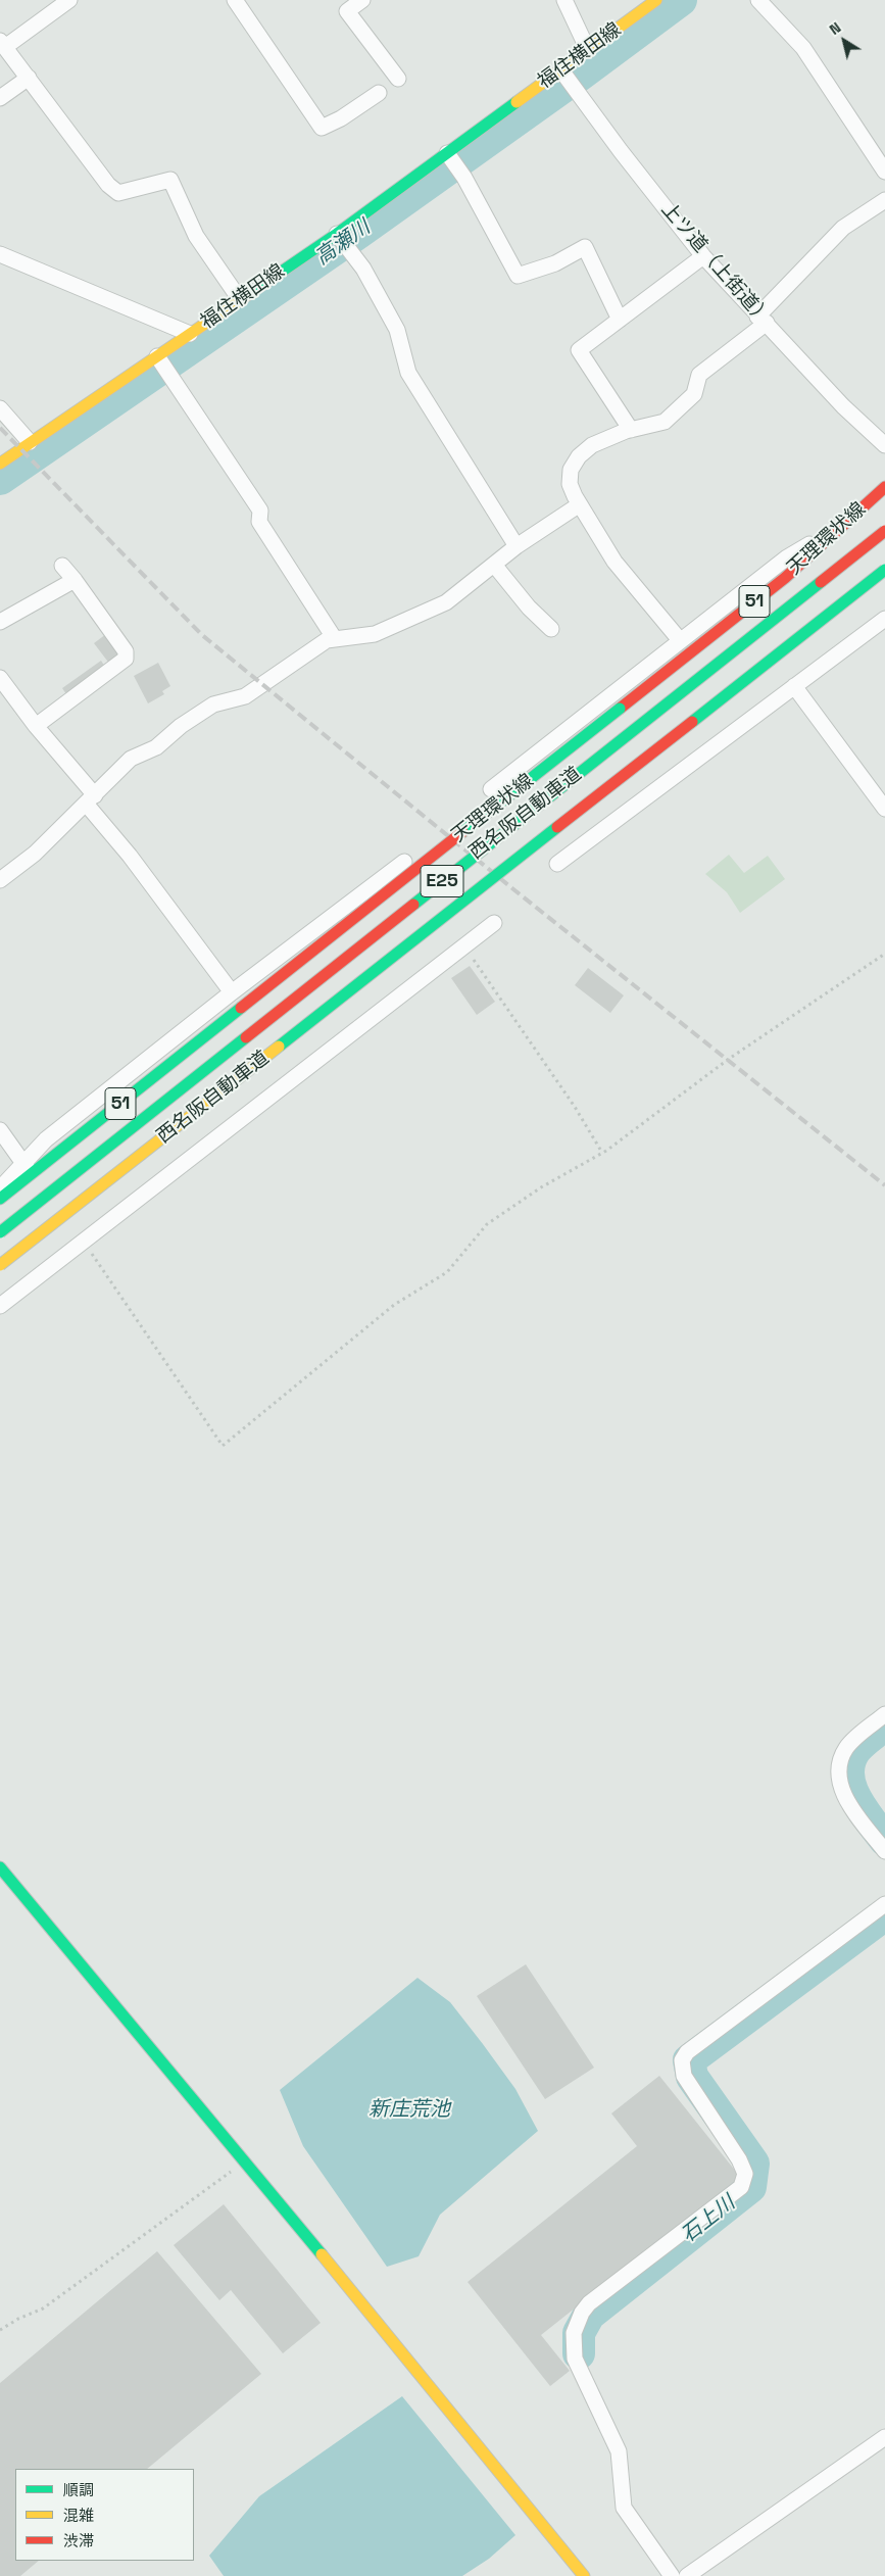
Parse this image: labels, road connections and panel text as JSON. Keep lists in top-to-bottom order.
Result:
{
  "streets": {
    "main road": [
      "福住横田線",
      "天理環状線",
      "51",
      "西名阪自動車道",
      "E25"
    ],
    "street": ["上ツ道（上街道）"]
  },
  "crossings": [
    ["福住横田線", "上ツ道（上街道）"]
  ],
  "water": ["高瀬川", "新庄荒池", "石上川"],
  "legend": ["順調", "混雑", "渋滞"],
  "north": "top left"
}
